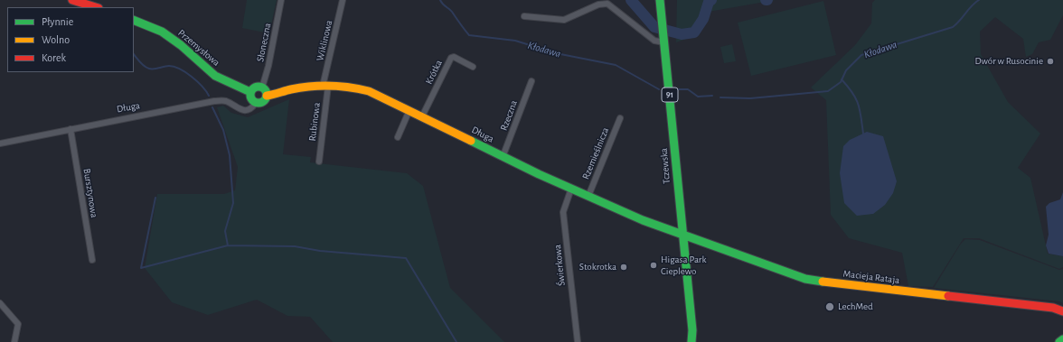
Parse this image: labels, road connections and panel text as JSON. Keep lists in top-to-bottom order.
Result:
{
  "streets": {
    "street": [
      "Wiklinowa",
      "Słoneczna",
      "Przemysłowa",
      "Krótka",
      "91",
      "Długa",
      "Rzeczna",
      "Rubinowa",
      "Rzemieślnicza",
      "Tczewska",
      "Bursztynowa",
      "Świerkowa",
      "Macieja Rataja"
    ]
  },
  "crossings": [
    ["Wiklinowa", "Długa"],
    ["Wiklinowa", "Rubinowa"],
    ["Słoneczna", "Przemysłowa"],
    ["Słoneczna", "Długa"],
    ["Przemysłowa", "Długa"],
    ["Krótka", "Długa"],
    ["Długa", "Rzeczna"],
    ["Długa", "Rubinowa"],
    ["Długa", "Rzemieślnicza"],
    ["Długa", "Tczewska"],
    ["Długa", "Bursztynowa"],
    ["Długa", "Świerkowa"],
    ["Długa", "Macieja Rataja"],
    ["Tczewska", "Macieja Rataja"]
  ],
  "water": ["Kłodawa"],
  "places": [
    "Dwór w Rusocinie",
    "Higasa Park Cieplewo",
    "Stokrotka",
    "LechMed"
  ],
  "legend": ["Płynnie", "Wolno", "Korek"]
}
